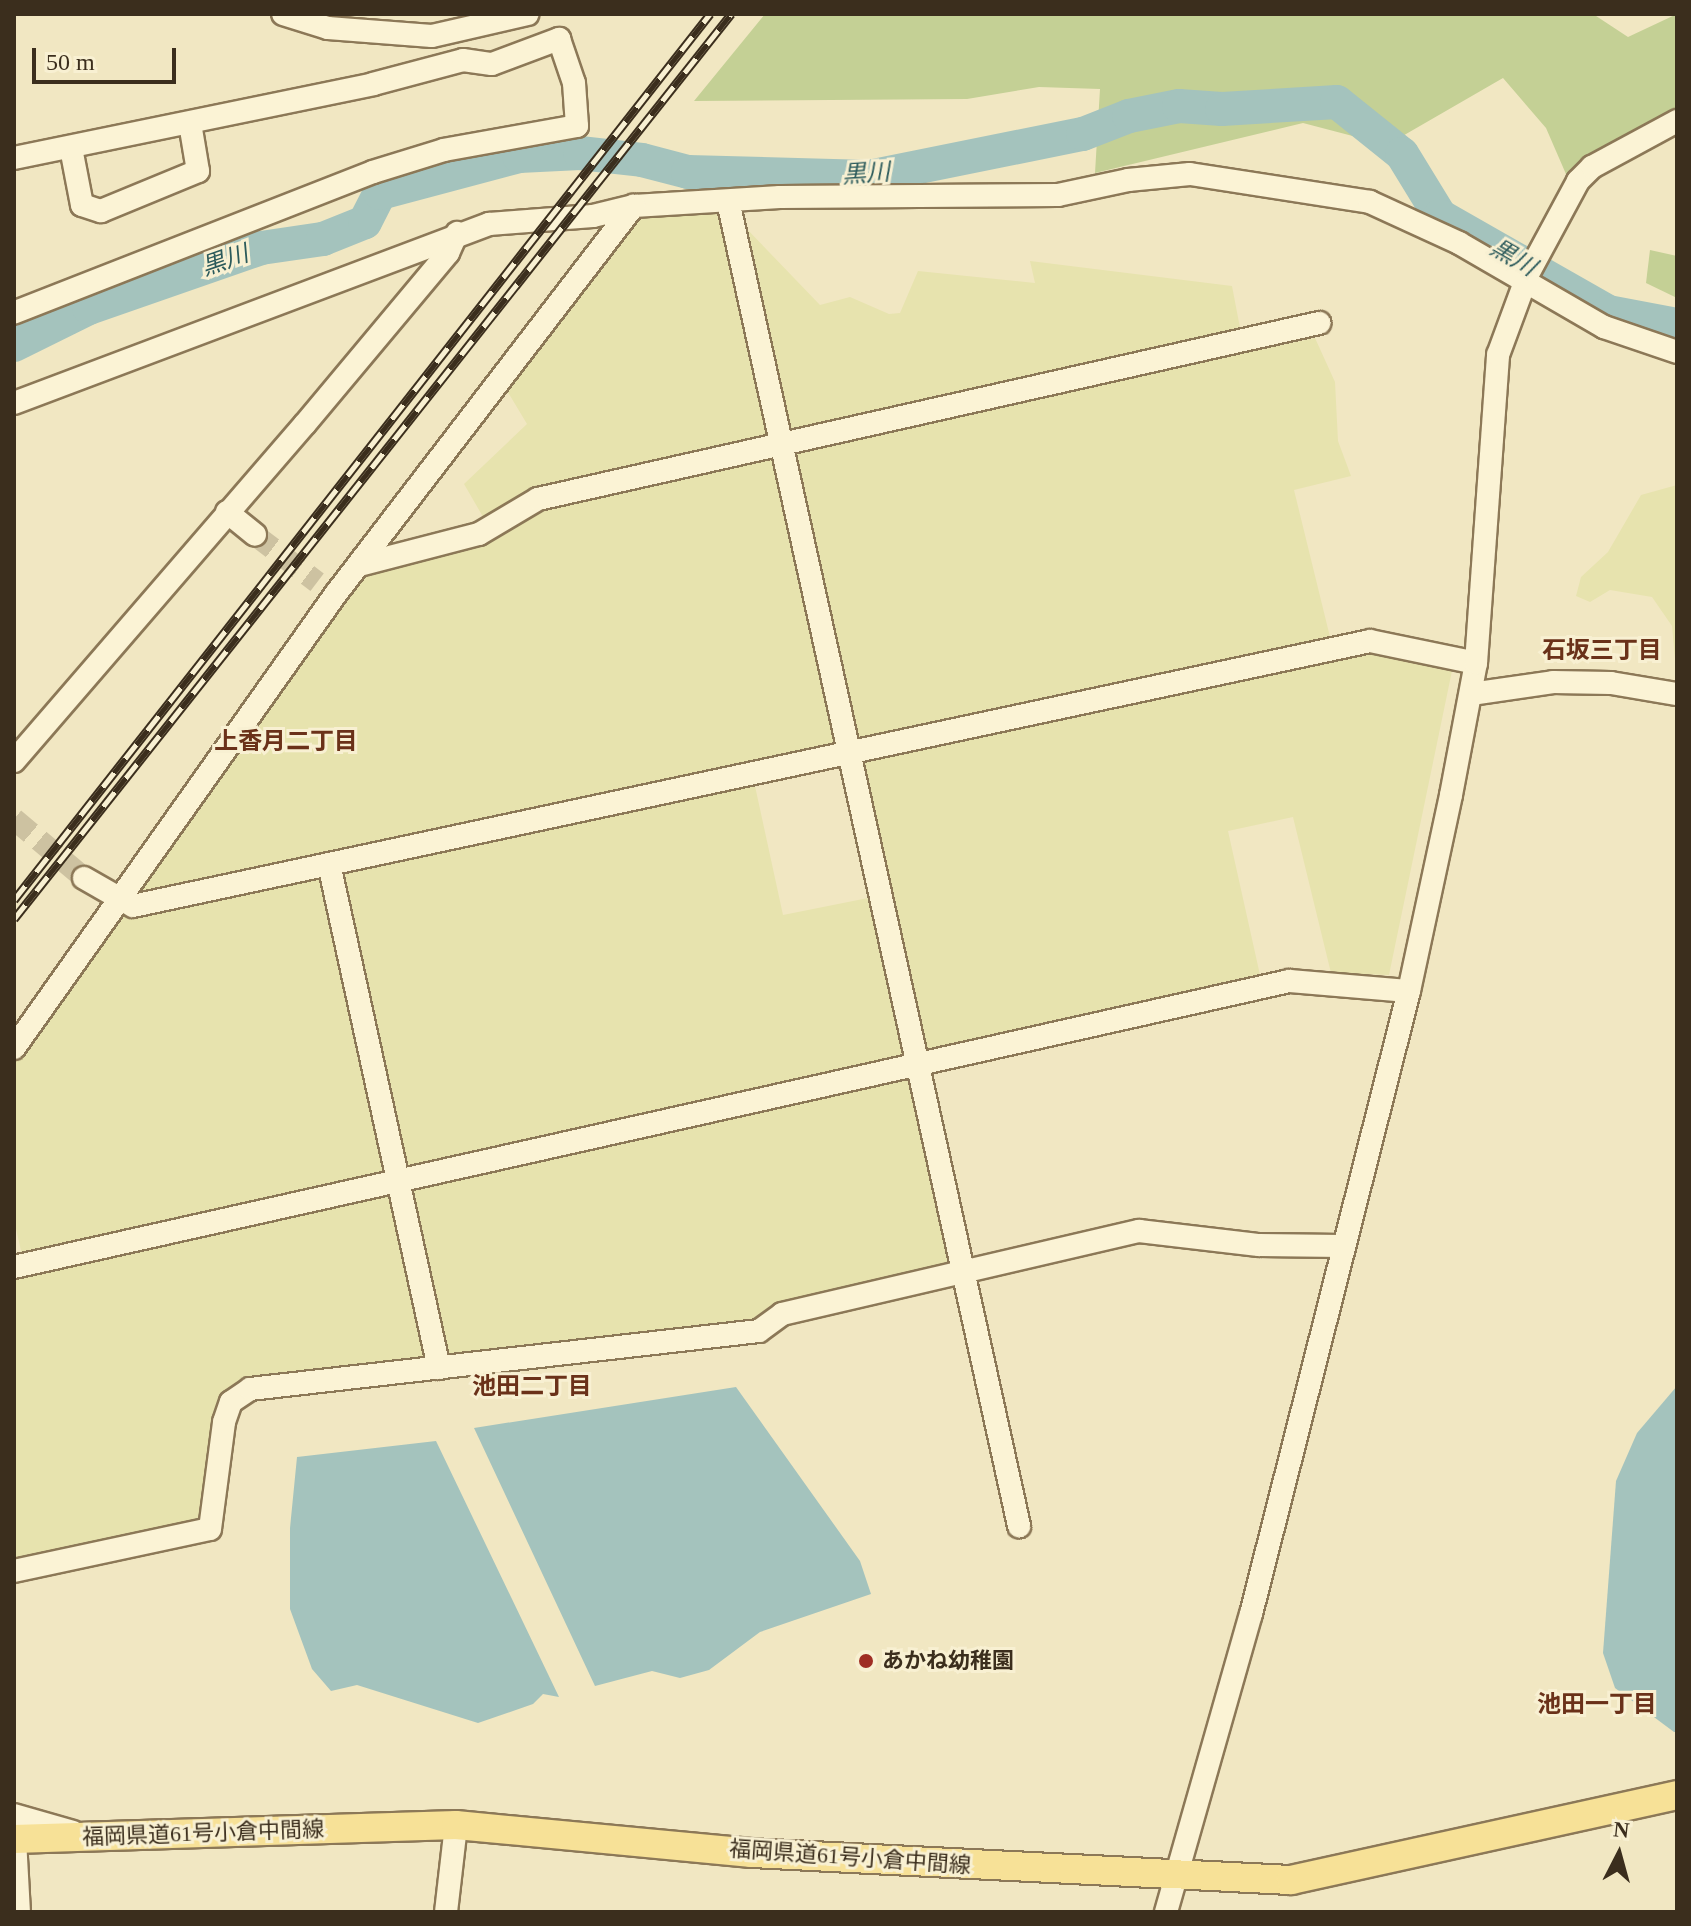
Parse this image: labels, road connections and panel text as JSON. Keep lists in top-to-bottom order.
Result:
{
  "streets": {
    "main road": ["福岡県道61号小倉中間線"]
  },
  "districts": [
    "石坂三丁目",
    "上香月二丁目",
    "池田二丁目",
    "池田一丁目"
  ],
  "water": ["黒川"],
  "places": ["あかね幼稚園"],
  "scale_bar": "50 m",
  "north": "top"
}
